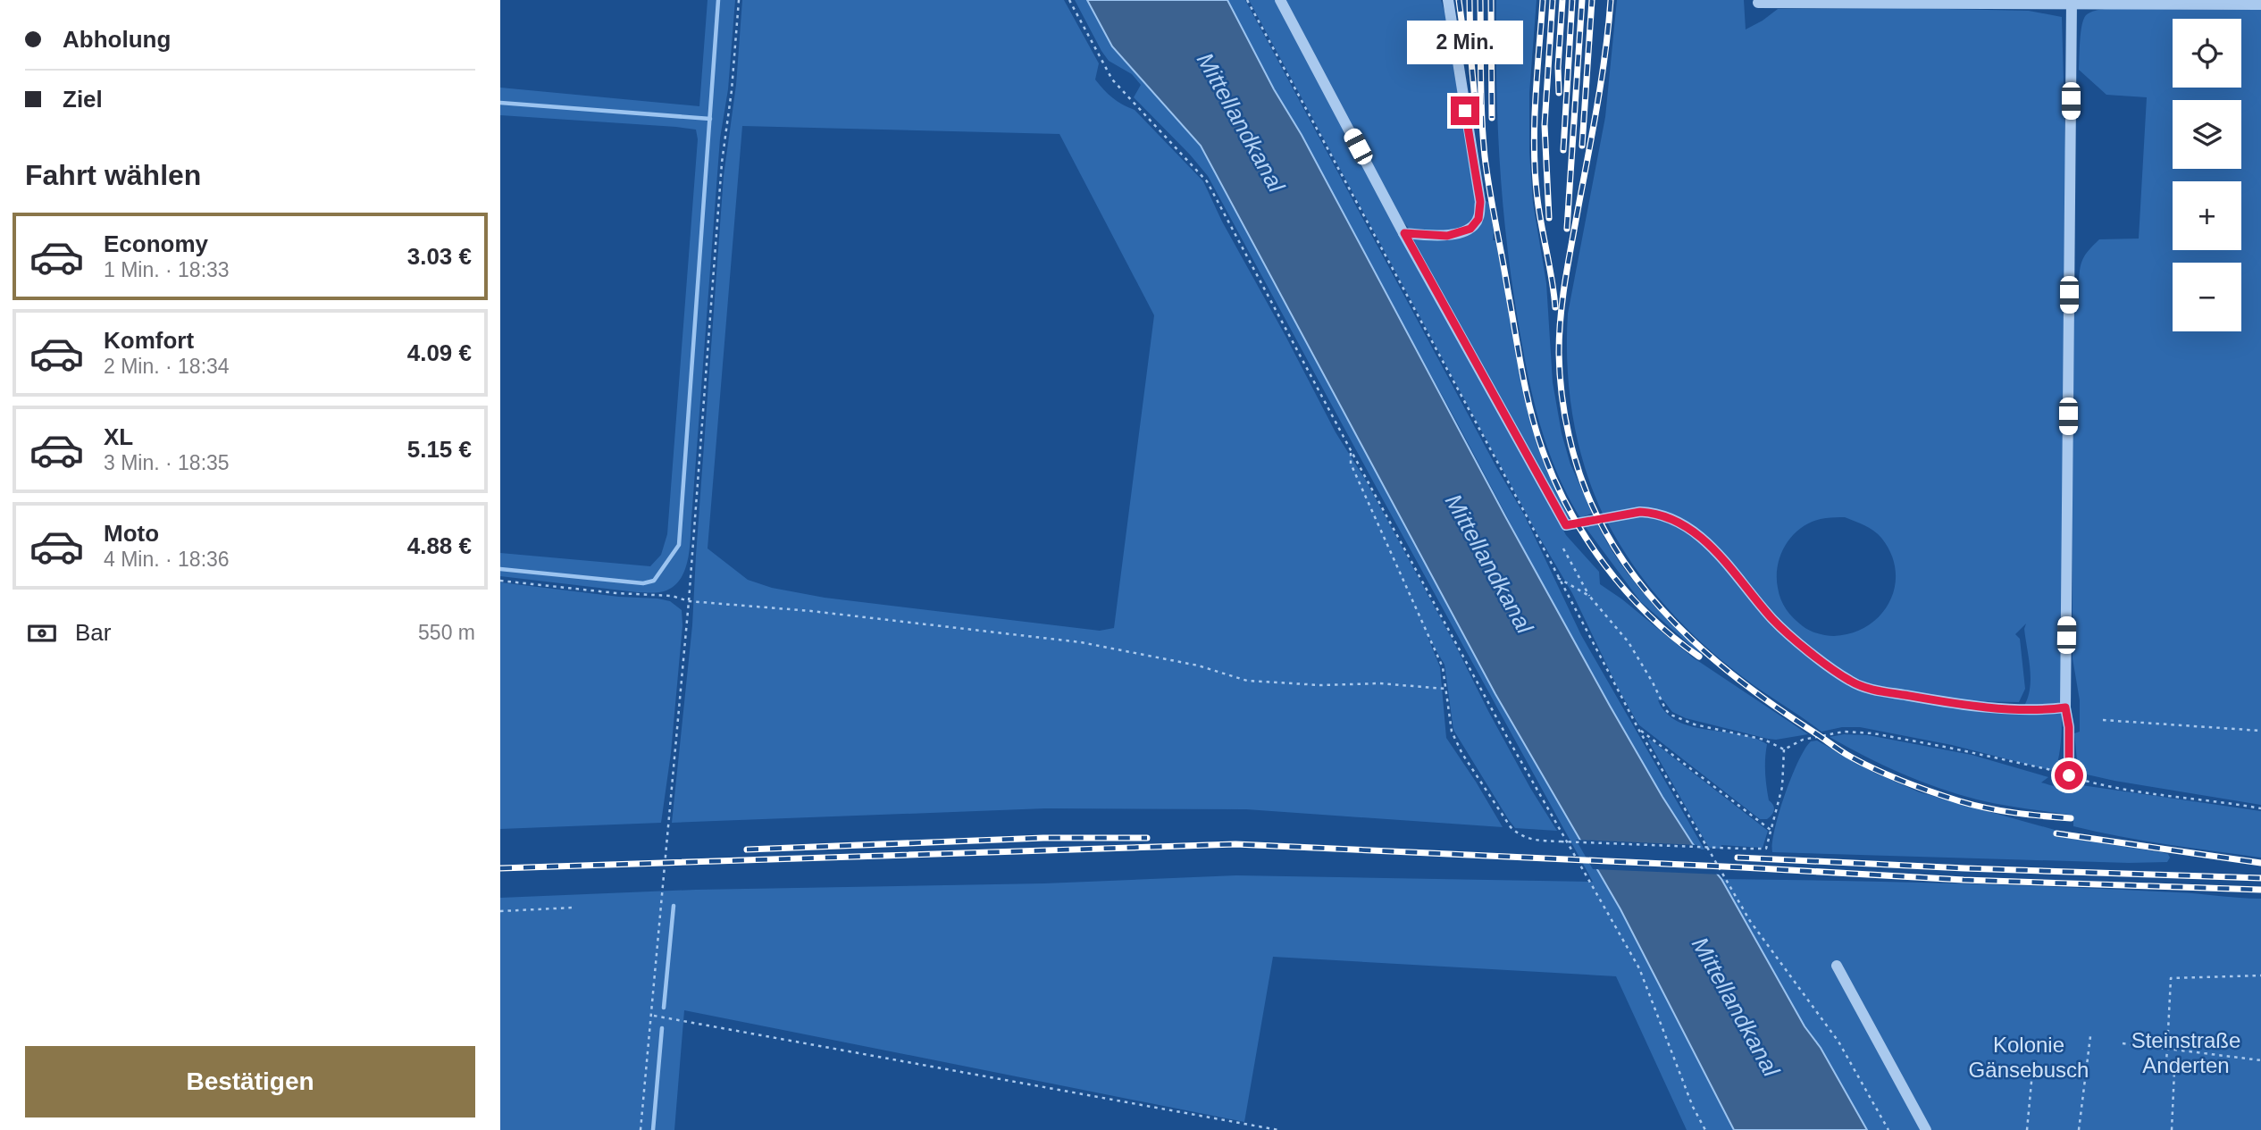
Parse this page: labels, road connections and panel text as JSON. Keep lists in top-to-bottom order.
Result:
{
  "water": ["Mittellandkanal"],
  "parks": ["Steinstraße Anderten", "Kolonie Gänsebusch"],
  "page": {
    "banner": ["Abholung", "Ziel"],
    "map_buttons": ["+", "−"],
    "bubble": "2 Min.",
    "heading": "Fahrt wählen",
    "list": [
      {
        "name": "Economy",
        "note": "1 Min. · 18:33",
        "value": "3.03 €"
      },
      {
        "name": "Komfort",
        "note": "2 Min. · 18:34",
        "value": "4.09 €"
      },
      {
        "name": "XL",
        "note": "3 Min. · 18:35",
        "value": "5.15 €"
      },
      {
        "name": "Moto",
        "note": "4 Min. · 18:36",
        "value": "4.88 €"
      }
    ],
    "pay": ["Bar", "550 m"],
    "buttons": "Bestätigen"
  }
}
